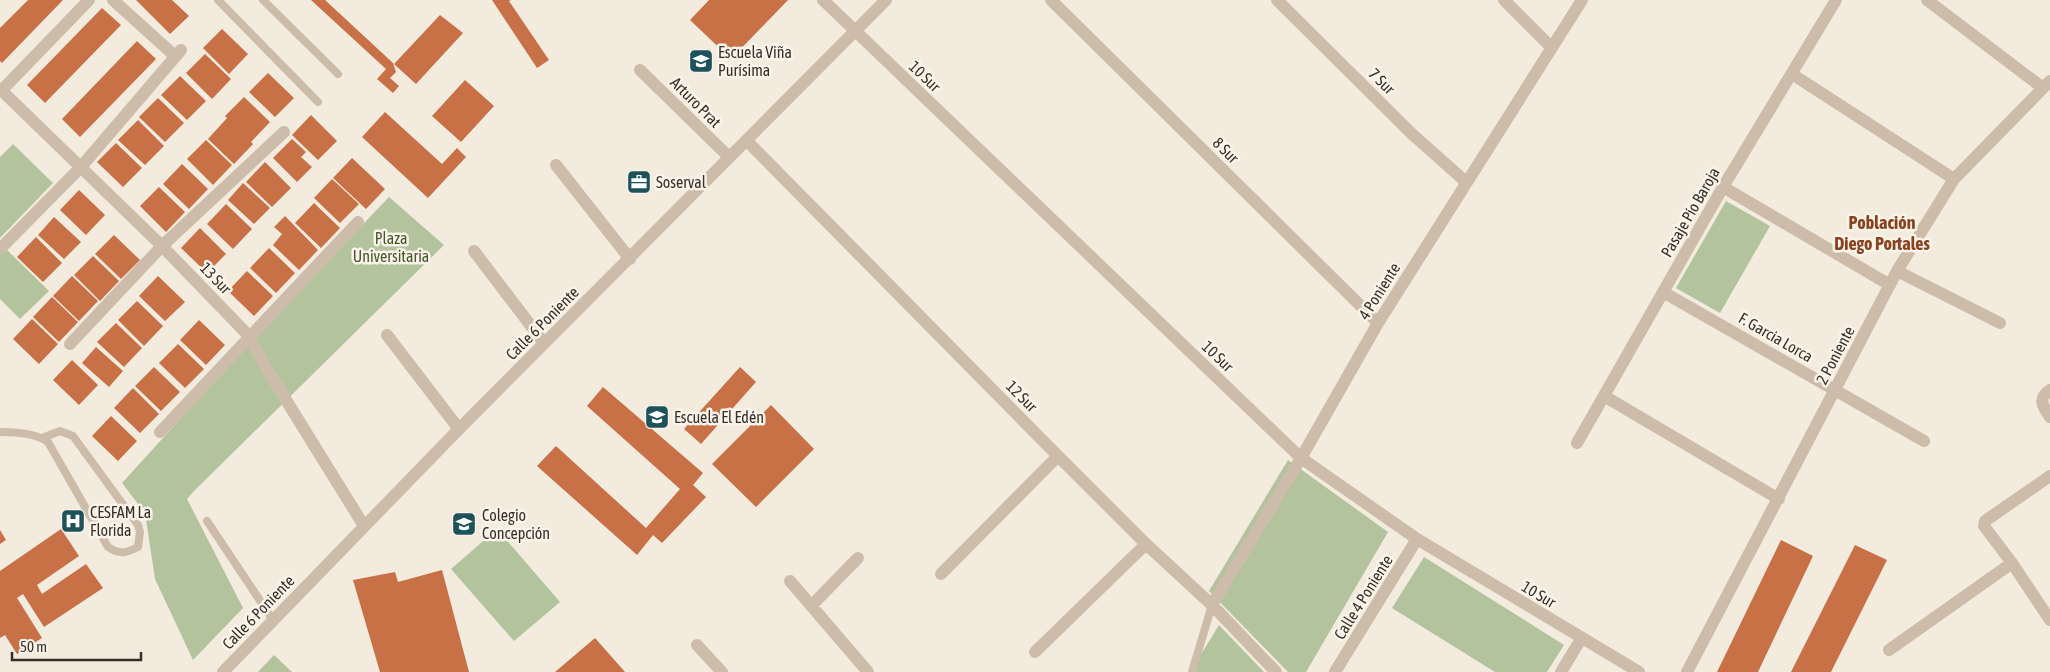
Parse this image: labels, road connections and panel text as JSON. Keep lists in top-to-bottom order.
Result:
{
  "streets": {
    "street": [
      "10 Sur",
      "7 Sur",
      "Arturo Prat",
      "8 Sur",
      "Pasaje Pío Baroja",
      "13 Sur",
      "4 Poniente",
      "Calle 6 Poniente",
      "F. Garcia Lorca",
      "2 Poniente",
      "12 Sur",
      "Calle 4 Poniente"
    ]
  },
  "crossings": [
    ["10 Sur", "4 Poniente"],
    ["10 Sur", "Calle 6 Poniente"],
    ["10 Sur", "Calle 4 Poniente"],
    ["7 Sur", "4 Poniente"],
    ["Arturo Prat", "Calle 6 Poniente"],
    ["8 Sur", "4 Poniente"],
    ["Pasaje Pío Baroja", "F. Garcia Lorca"],
    ["13 Sur", "Calle 6 Poniente"],
    ["4 Poniente", "12 Sur"],
    ["Calle 6 Poniente", "12 Sur"],
    ["F. Garcia Lorca", "2 Poniente"]
  ],
  "districts": ["Población Diego Portales"],
  "parks": ["Plaza Universitaria"],
  "places": {
    "school or university": ["Escuela Viña Purísima", "Escuela El Edén", "Colegio Concepción"],
    "office": ["Soserval"],
    "hospital": ["CESFAM La Florida"]
  },
  "scale_bar": "50 m"
}
